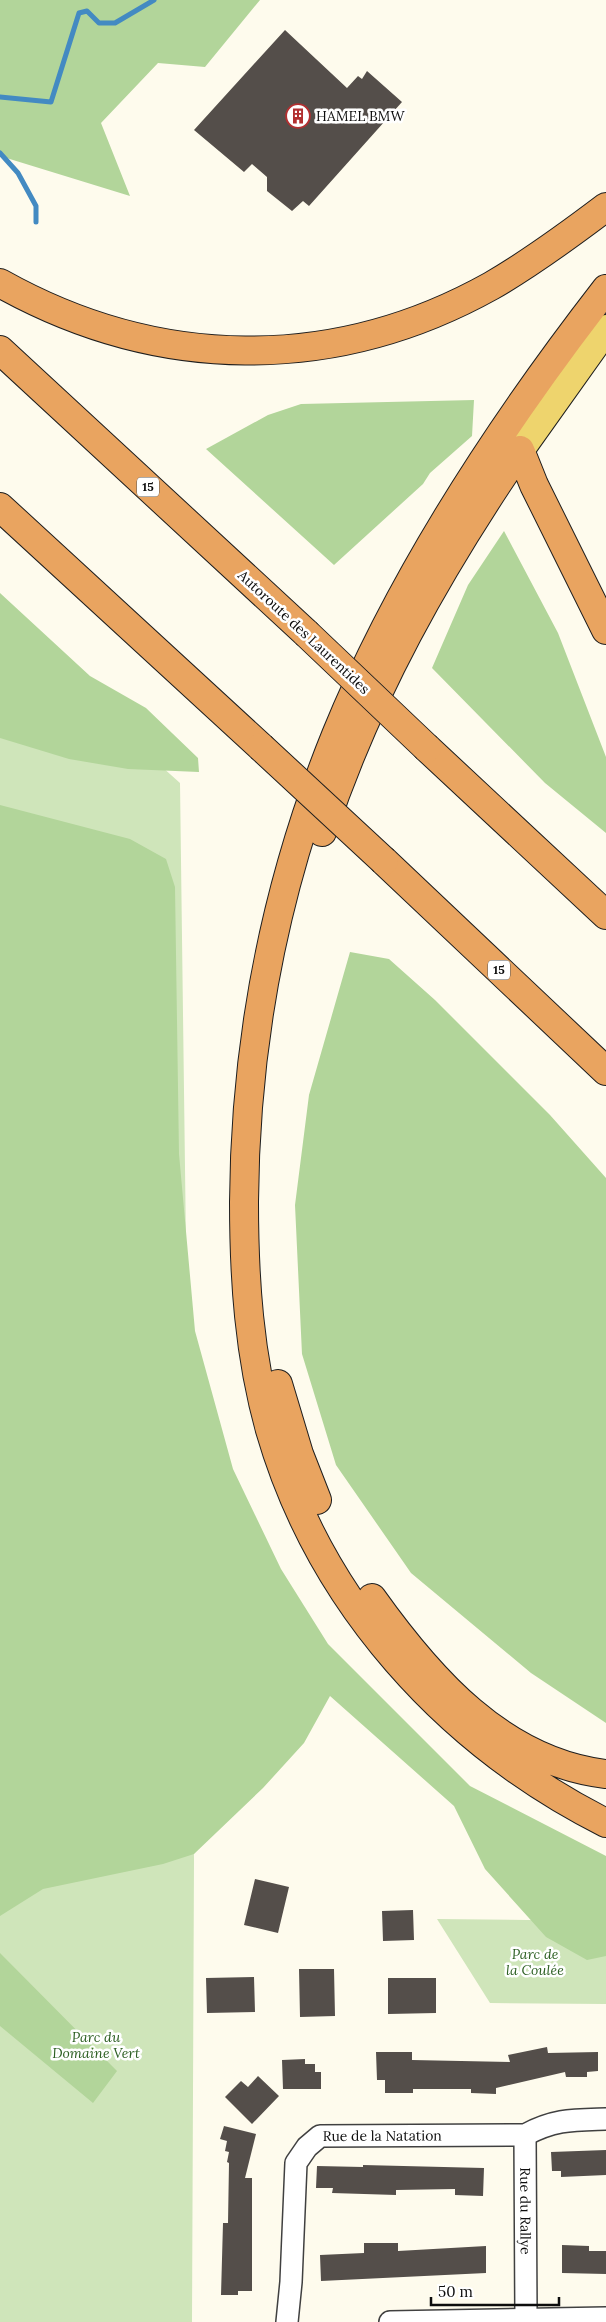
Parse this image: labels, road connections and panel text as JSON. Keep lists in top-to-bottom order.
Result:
{
  "streets": {
    "highway": ["15", "Autoroute des Laurentides"],
    "street": ["Rue de la Natation", "Rue du Rallye"]
  },
  "crossings": [
    ["Rue de la Natation", "Rue du Rallye"]
  ],
  "parks": ["Parc de la Coulée", "Parc du Domaine Vert"],
  "places": {
    "building": ["HAMEL BMW"]
  },
  "scale_bar": "50 m"
}
